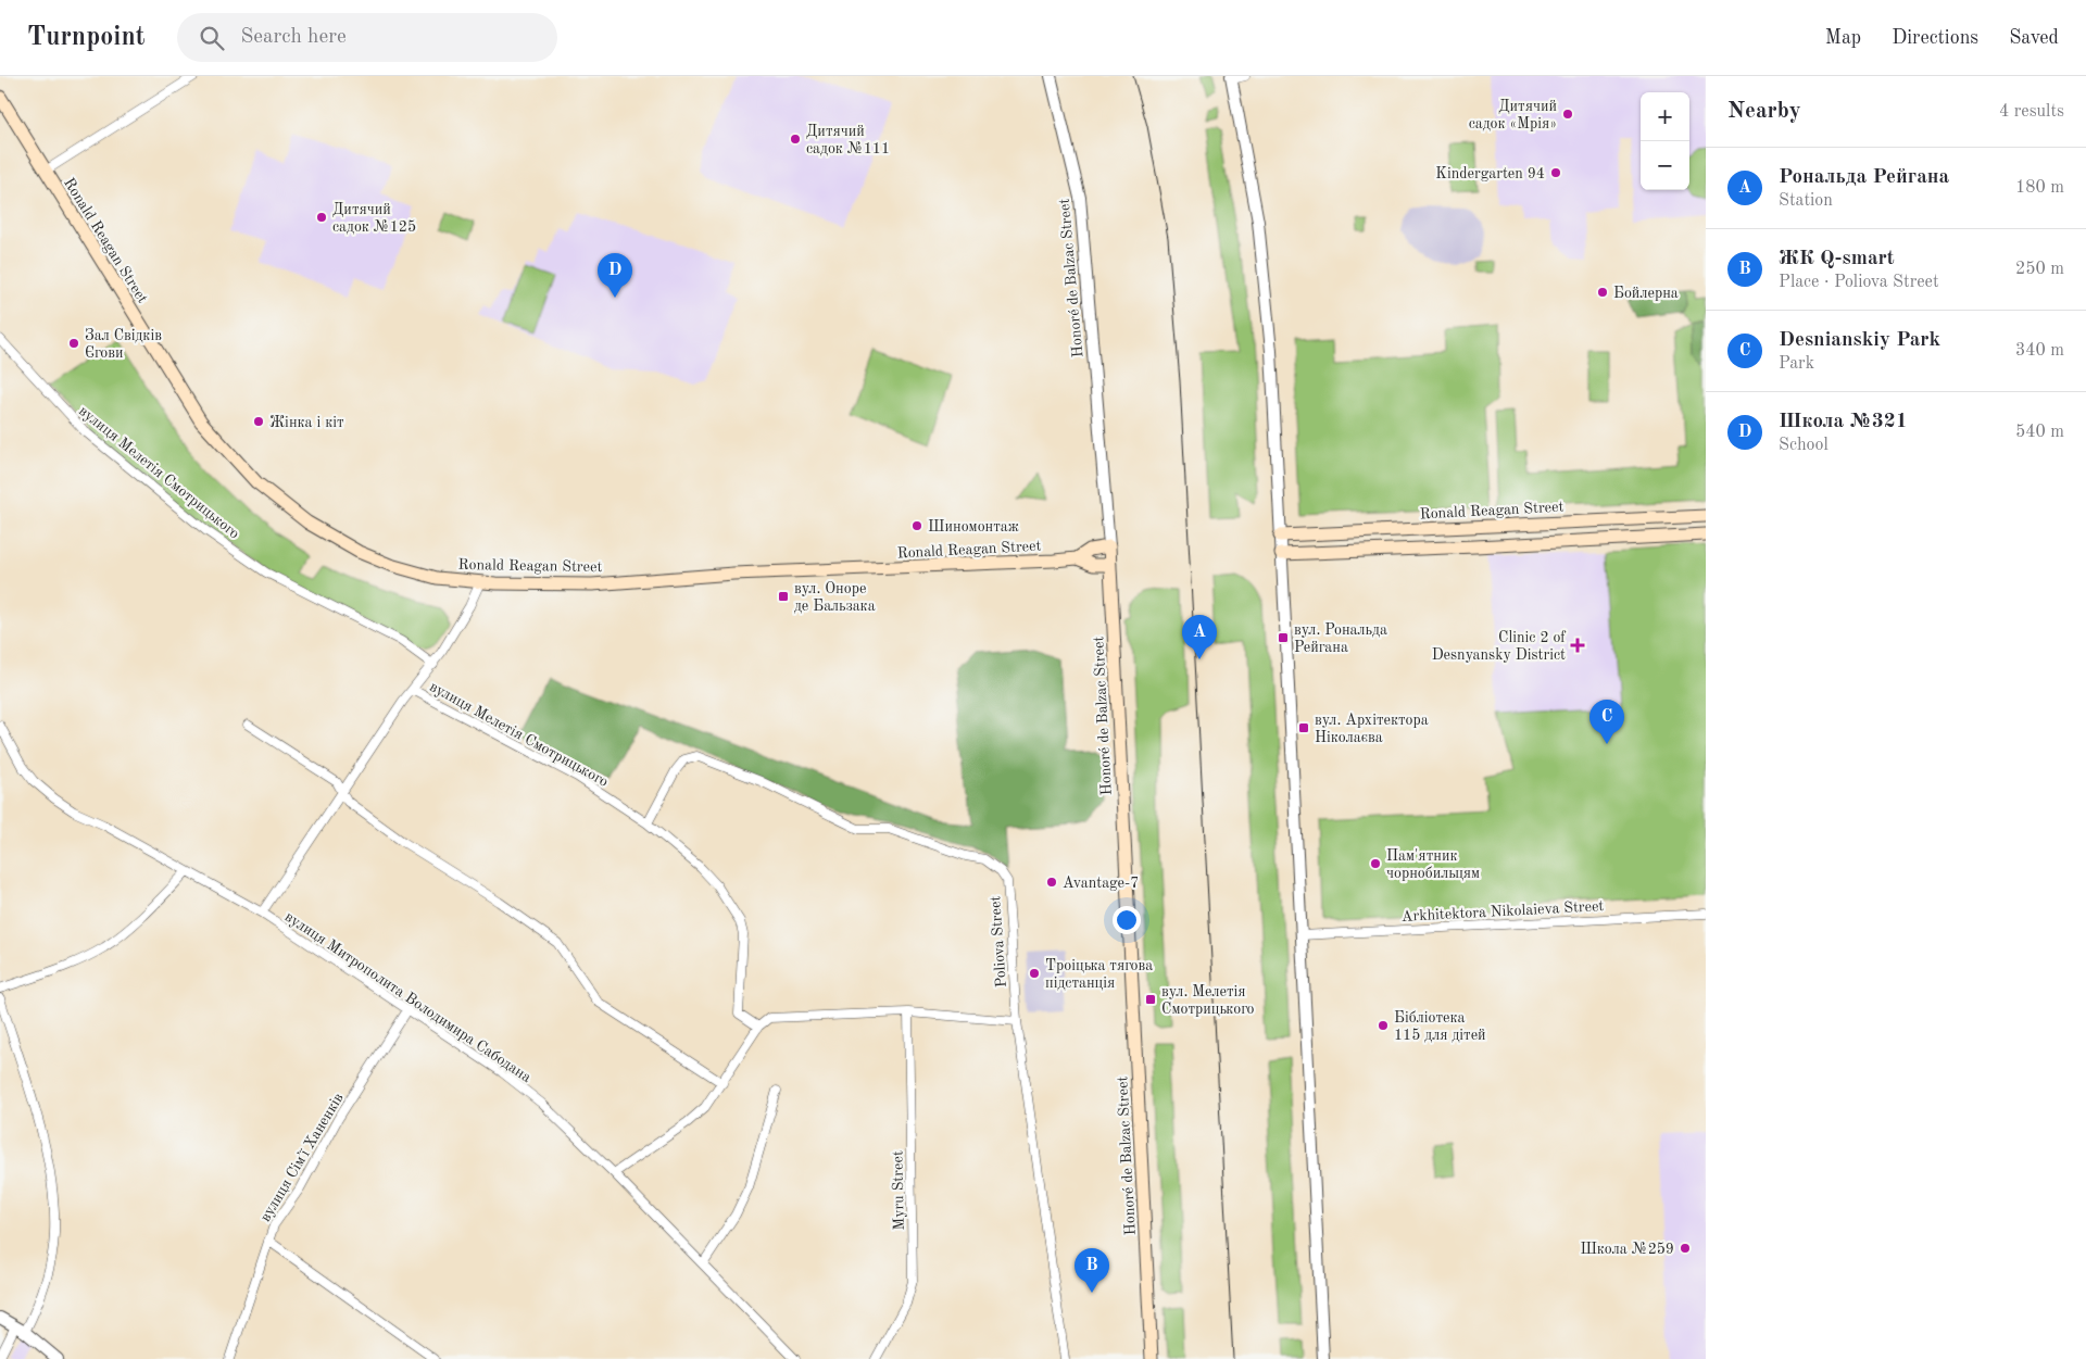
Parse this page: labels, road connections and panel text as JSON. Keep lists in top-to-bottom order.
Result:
{
  "streets": {
    "main road": ["Ronald Reagan Street", "Honoré de Balzac Street"],
    "street": [
      "вулиця Мелетія Смотрицького",
      "Arkhitektora Nikolaieva Street",
      "Poliova Street",
      "вулиця Митрополита Володимира Сабодана",
      "вулиця Сімʼї Ханенків",
      "Myru Street"
    ]
  },
  "crossings": [
    ["Ronald Reagan Street", "Honoré de Balzac Street"],
    ["Ronald Reagan Street", "вулиця Мелетія Смотрицького"],
    ["вулиця Мелетія Смотрицького", "Poliova Street"],
    ["вулиця Мелетія Смотрицького", "вулиця Митрополита Володимира Сабодана"],
    ["вулиця Митрополита Володимира Сабодана", "вулиця Сімʼї Ханенків"]
  ],
  "places": {
    "other": [
      "Дитячий садок «Мрія»",
      "Дитячий садок №111",
      "Kindergarten 94",
      "Дитячий садок №125",
      "Бойлерна",
      "Зал Свідків Єгови",
      "Жінка і кіт",
      "Шиномонтаж",
      "Пам'ятник чорнобильцям",
      "Avantage-7",
      "Троiцька тягова пiдстанцiя",
      "Бібліотека 115 для дітей",
      "Школа №259"
    ],
    "transit": [
      "вул. Оноре де Бальзака",
      "вул. Рональда Рейгана",
      "вул. Архітектора Ніколаєва",
      "вул. Мелетія Смотрицького"
    ],
    "health": ["Clinic 2 of Desnyansky District"]
  },
  "page": {
    "header": "Turnpoint",
    "search": "Search here",
    "nav": ["Map", "Directions", "Saved"],
    "heading": ["Nearby", "4 results"],
    "map_buttons": ["+", "−"],
    "list": [
      {
        "mark": "A",
        "name": "Рональда Рейгана",
        "note": "Station",
        "value": "180 m"
      },
      {
        "mark": "B",
        "name": "ЖК Q-smart",
        "note": "Place · Poliova Street",
        "value": "250 m"
      },
      {
        "mark": "C",
        "name": "Desnianskiy Park",
        "note": "Park",
        "value": "340 m"
      },
      {
        "mark": "D",
        "name": "Школа №321",
        "note": "School",
        "value": "540 m"
      }
    ],
    "pins": [
      "D",
      "A",
      "C",
      "B"
    ]
  }
}
